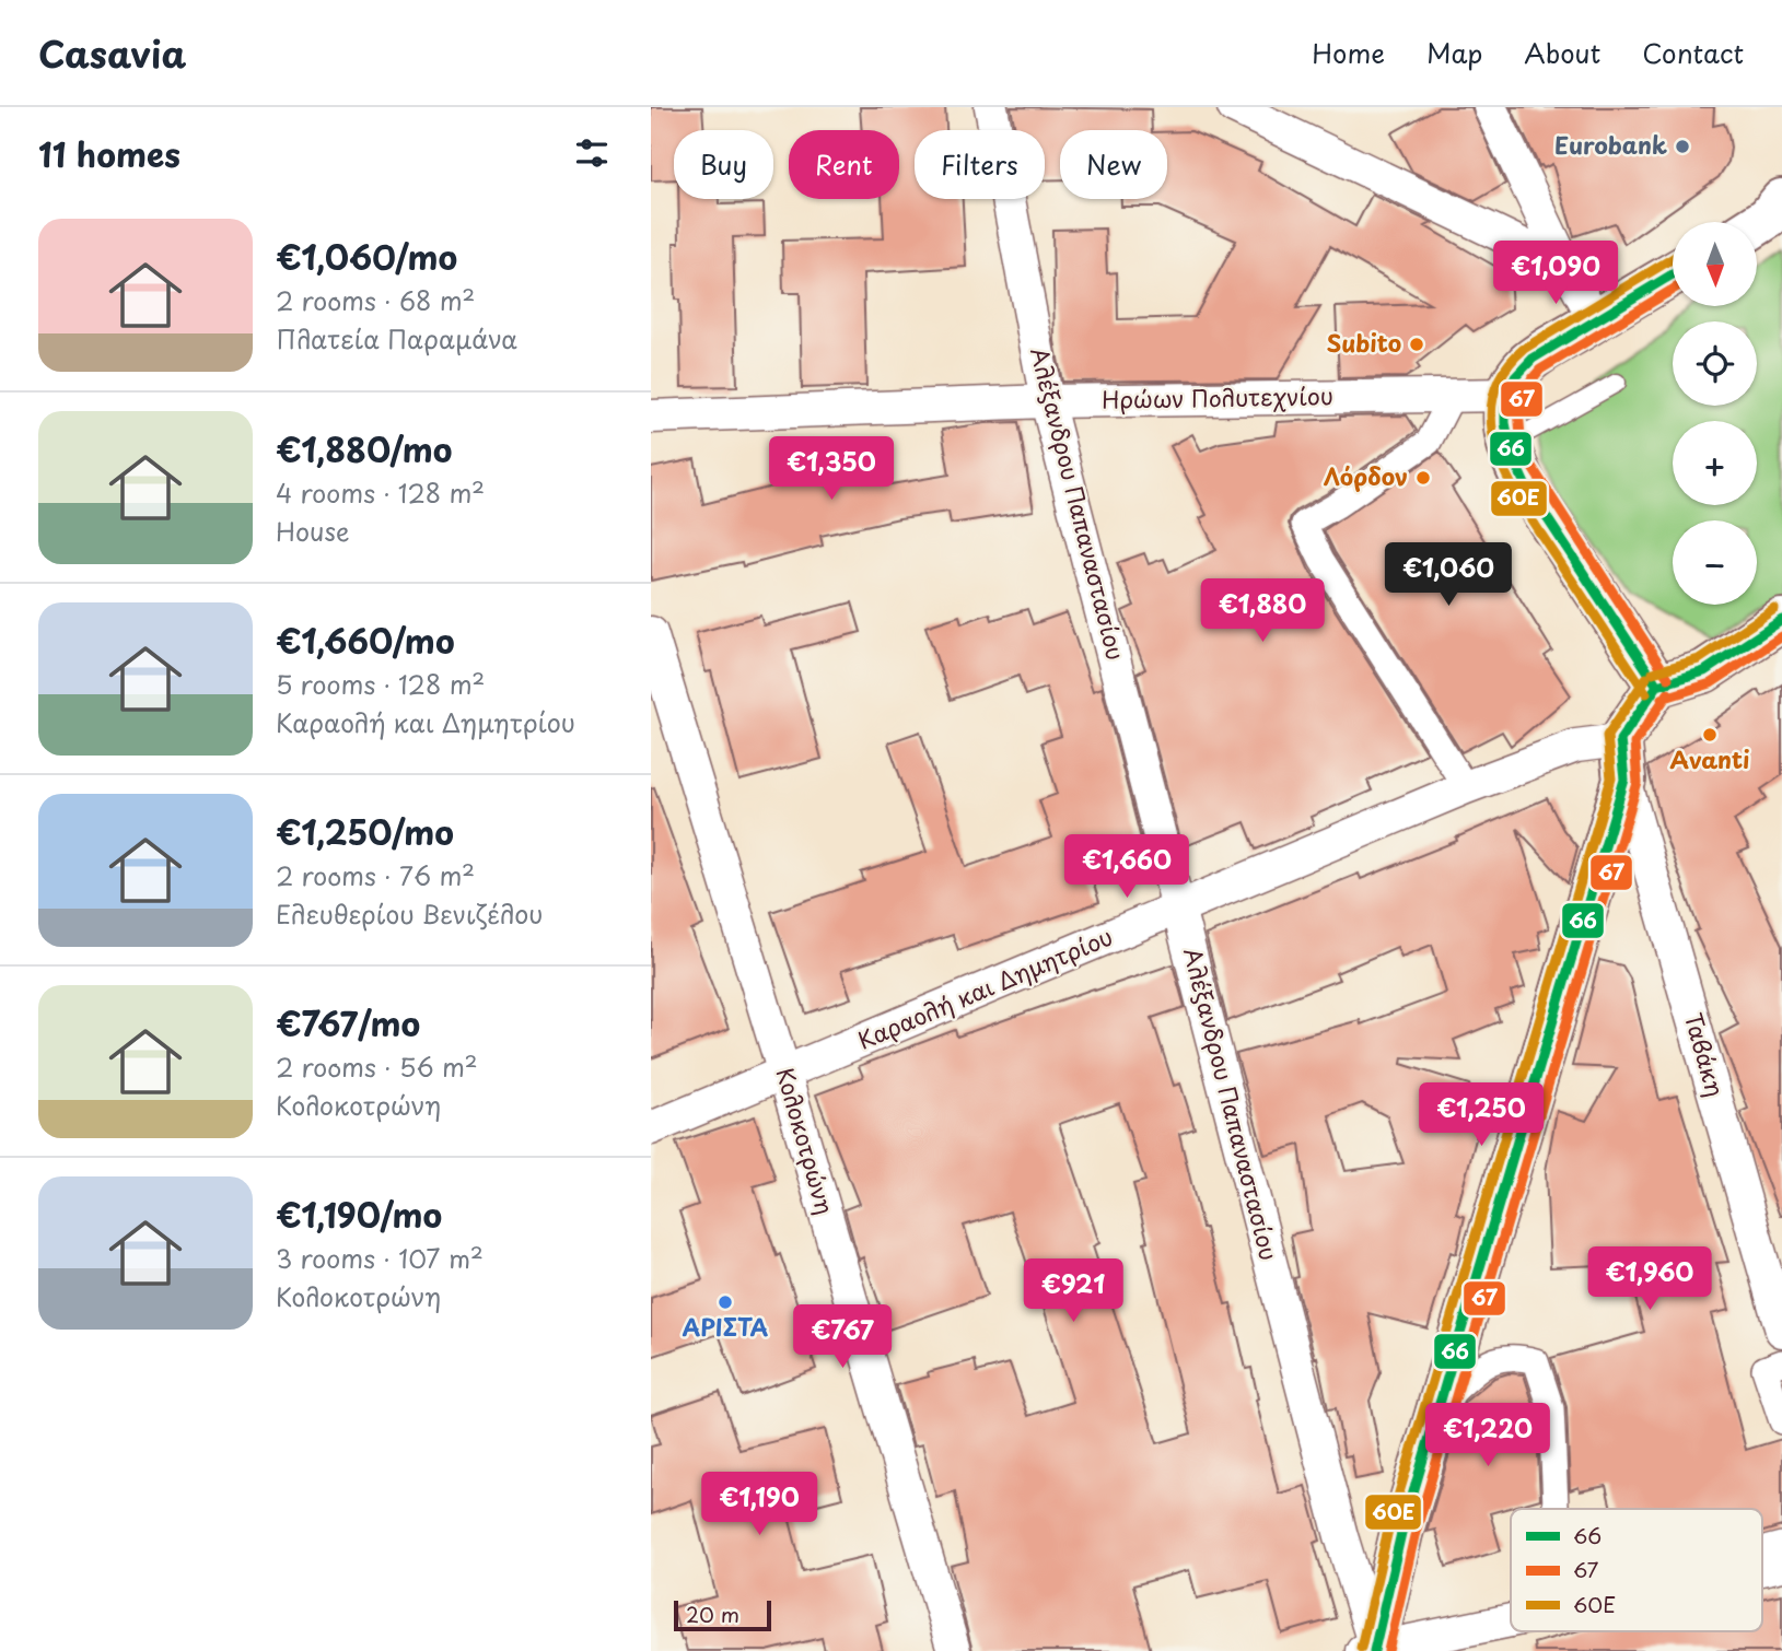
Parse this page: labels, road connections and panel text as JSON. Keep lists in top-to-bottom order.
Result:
{
  "streets": {
    "street": [
      "Ηρώων Πολυτεχνίου",
      "Αλέξανδρου Παπαναστασίου",
      "Καραολή και Δημητρίου",
      "Ταβάκη",
      "Κολοκοτρώνη"
    ]
  },
  "crossings": [
    ["Ηρώων Πολυτεχνίου", "Αλέξανδρου Παπαναστασίου"],
    ["Αλέξανδρου Παπαναστασίου", "Καραολή και Δημητρίου"],
    ["Καραολή και Δημητρίου", "Ταβάκη"],
    ["Καραολή και Δημητρίου", "Κολοκοτρώνη"]
  ],
  "places": [
    "Eurobank",
    "Subito",
    "Λόρδον",
    "Avanti",
    "ΑΡΙΣΤΑ"
  ],
  "lines": ["transit line 60Ε", "transit line 66", "transit line 67"],
  "legend": ["66", "67", "60Ε"],
  "scale_bar": "20 m",
  "north": "bottom",
  "page": {
    "header": "Casavia",
    "nav": [
      "Home",
      "Map",
      "About",
      "Contact"
    ],
    "heading": "11 homes",
    "chip": [
      "Buy",
      "Rent",
      "Filters",
      "New"
    ],
    "list": [
      {
        "name": "€1,060/mo",
        "note": "2 rooms · 68 m² · Πλατεία Παραμάνα"
      },
      {
        "name": "€1,880/mo",
        "note": "4 rooms · 128 m² · House"
      },
      {
        "name": "€1,660/mo",
        "note": "5 rooms · 128 m² · Καραολή και Δημητρίου"
      },
      {
        "name": "€1,250/mo",
        "note": "2 rooms · 76 m² · Ελευθερίου Βενιζέλου"
      },
      {
        "name": "€767/mo",
        "note": "2 rooms · 56 m² · Κολοκοτρώνη"
      },
      {
        "name": "€1,190/mo",
        "note": "3 rooms · 107 m² · Κολοκοτρώνη"
      }
    ],
    "map_buttons": ["+", "−"],
    "price": [
      "€1,090",
      "€1,350",
      "€1,060",
      "€1,880",
      "€1,660",
      "€1,250",
      "€1,960",
      "€921",
      "€767",
      "€1,220",
      "€1,190"
    ],
    "scale": "20 m"
  }
}
